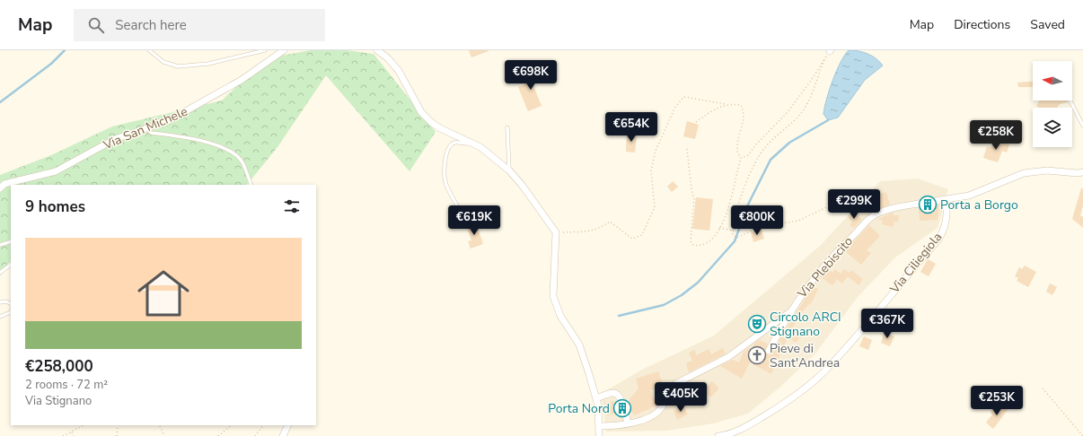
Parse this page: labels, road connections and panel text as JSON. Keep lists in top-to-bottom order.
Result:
{
  "streets": {
    "street": ["Via San Michele", "Via Ciliegiola", "Via Plebiscito"]
  },
  "crossings": [
    ["Via Ciliegiola", "Via Plebiscito"]
  ],
  "places": {
    "building": ["Porta a Borgo", "Porta Nord"],
    "theatre": ["Circolo ARCI Stignano"],
    "church": ["Pieve di Sant'Andrea"]
  },
  "north": "left",
  "page": {
    "header": "Map",
    "search": "Search here",
    "nav": ["Map", "Directions", "Saved"],
    "price": [
      "€698K",
      "€654K",
      "€258K",
      "€299K",
      "€619K",
      "€800K",
      "€367K",
      "€405K",
      "€253K"
    ],
    "heading": "9 homes",
    "list": [
      {
        "name": "€258,000",
        "note": "2 rooms · 72 m² · Via Stignano"
      }
    ]
  }
}
